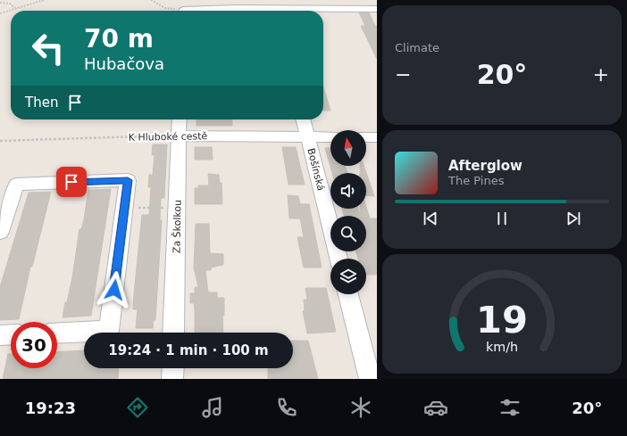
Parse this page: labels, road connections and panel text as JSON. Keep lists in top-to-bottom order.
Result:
{
  "streets": {
    "street": ["K Hluboké cestě", "Bošínská", "Za Školkou"]
  },
  "crossings": [
    ["K Hluboké cestě", "Bošínská"],
    ["K Hluboké cestě", "Za Školkou"]
  ],
  "north": "top",
  "page": {
    "tile": "Climate",
    "turn": ["70 m", "Hubačova"],
    "heat": ["−", "20°", "+"],
    "then": "Then",
    "song": ["Afterglow", "The Pines"],
    "limit": "30",
    "trip": "19:24 · 1 min · 100 m",
    "tabs": ["19:23", "20°"],
    "gauge": ["19", "km/h"]
  }
}
